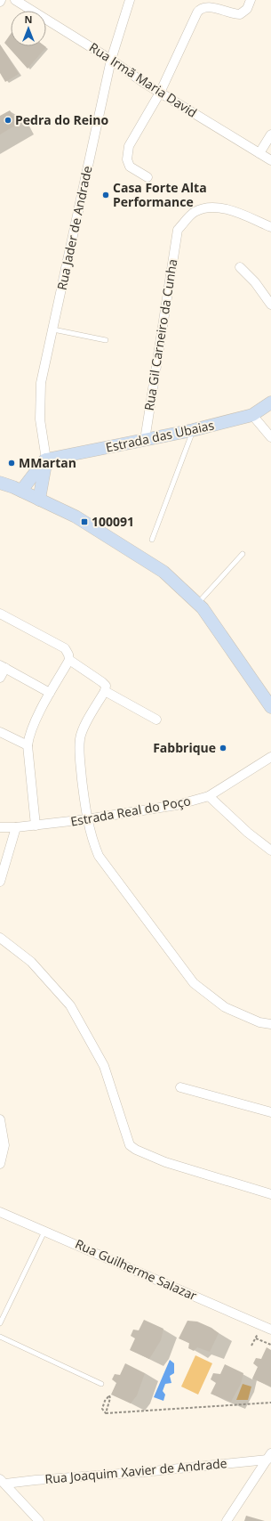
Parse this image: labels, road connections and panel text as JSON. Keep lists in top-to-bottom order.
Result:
{
  "streets": {
    "main road": ["Rua Jader de Andrade", "Estrada das Ubaias"],
    "street": [
      "Rua Irmã Maria David",
      "Rua Gil Carneiro da Cunha",
      "Estrada Real do Poço",
      "Rua Guilherme Salazar",
      "Rua Joaquim Xavier de Andrade"
    ]
  },
  "crossings": [
    ["Rua Irmã Maria David", "Rua Jader de Andrade"],
    ["Rua Jader de Andrade", "Estrada das Ubaias"],
    ["Rua Gil Carneiro da Cunha", "Estrada das Ubaias"]
  ],
  "places": {
    "other": [
      "Pedra do Reino",
      "Casa Forte Alta Performance",
      "MMartan",
      "Fabbrique"
    ],
    "transit": ["100091"]
  },
  "north": "top"
}
